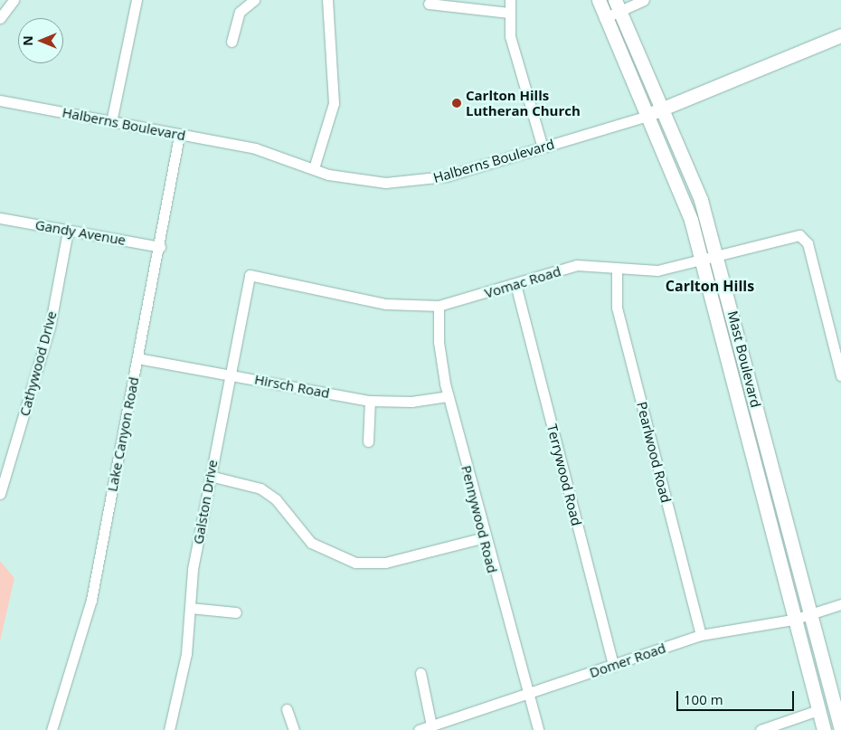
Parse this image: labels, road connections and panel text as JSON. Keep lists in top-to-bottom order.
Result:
{
  "streets": {
    "main road": ["Halberns Boulevard", "Mast Boulevard"],
    "street": [
      "Gandy Avenue",
      "Vomac Road",
      "Cathywood Drive",
      "Hirsch Road",
      "Lake Canyon Road",
      "Pearlwood Road",
      "Terrywood Road",
      "Galston Drive",
      "Pennywood Road",
      "Domer Road"
    ]
  },
  "crossings": [
    ["Halberns Boulevard", "Mast Boulevard"],
    ["Halberns Boulevard", "Lake Canyon Road"],
    ["Gandy Avenue", "Cathywood Drive"],
    ["Gandy Avenue", "Lake Canyon Road"],
    ["Vomac Road", "Mast Boulevard"],
    ["Vomac Road", "Pearlwood Road"],
    ["Vomac Road", "Terrywood Road"],
    ["Vomac Road", "Galston Drive"],
    ["Vomac Road", "Pennywood Road"],
    ["Mast Boulevard", "Domer Road"],
    ["Hirsch Road", "Lake Canyon Road"],
    ["Hirsch Road", "Galston Drive"],
    ["Hirsch Road", "Pennywood Road"],
    ["Pearlwood Road", "Domer Road"],
    ["Terrywood Road", "Domer Road"],
    ["Pennywood Road", "Domer Road"]
  ],
  "districts": ["Carlton Hills"],
  "places": ["Carlton Hills Lutheran Church"],
  "scale_bar": "100 m",
  "north": "left"
}
